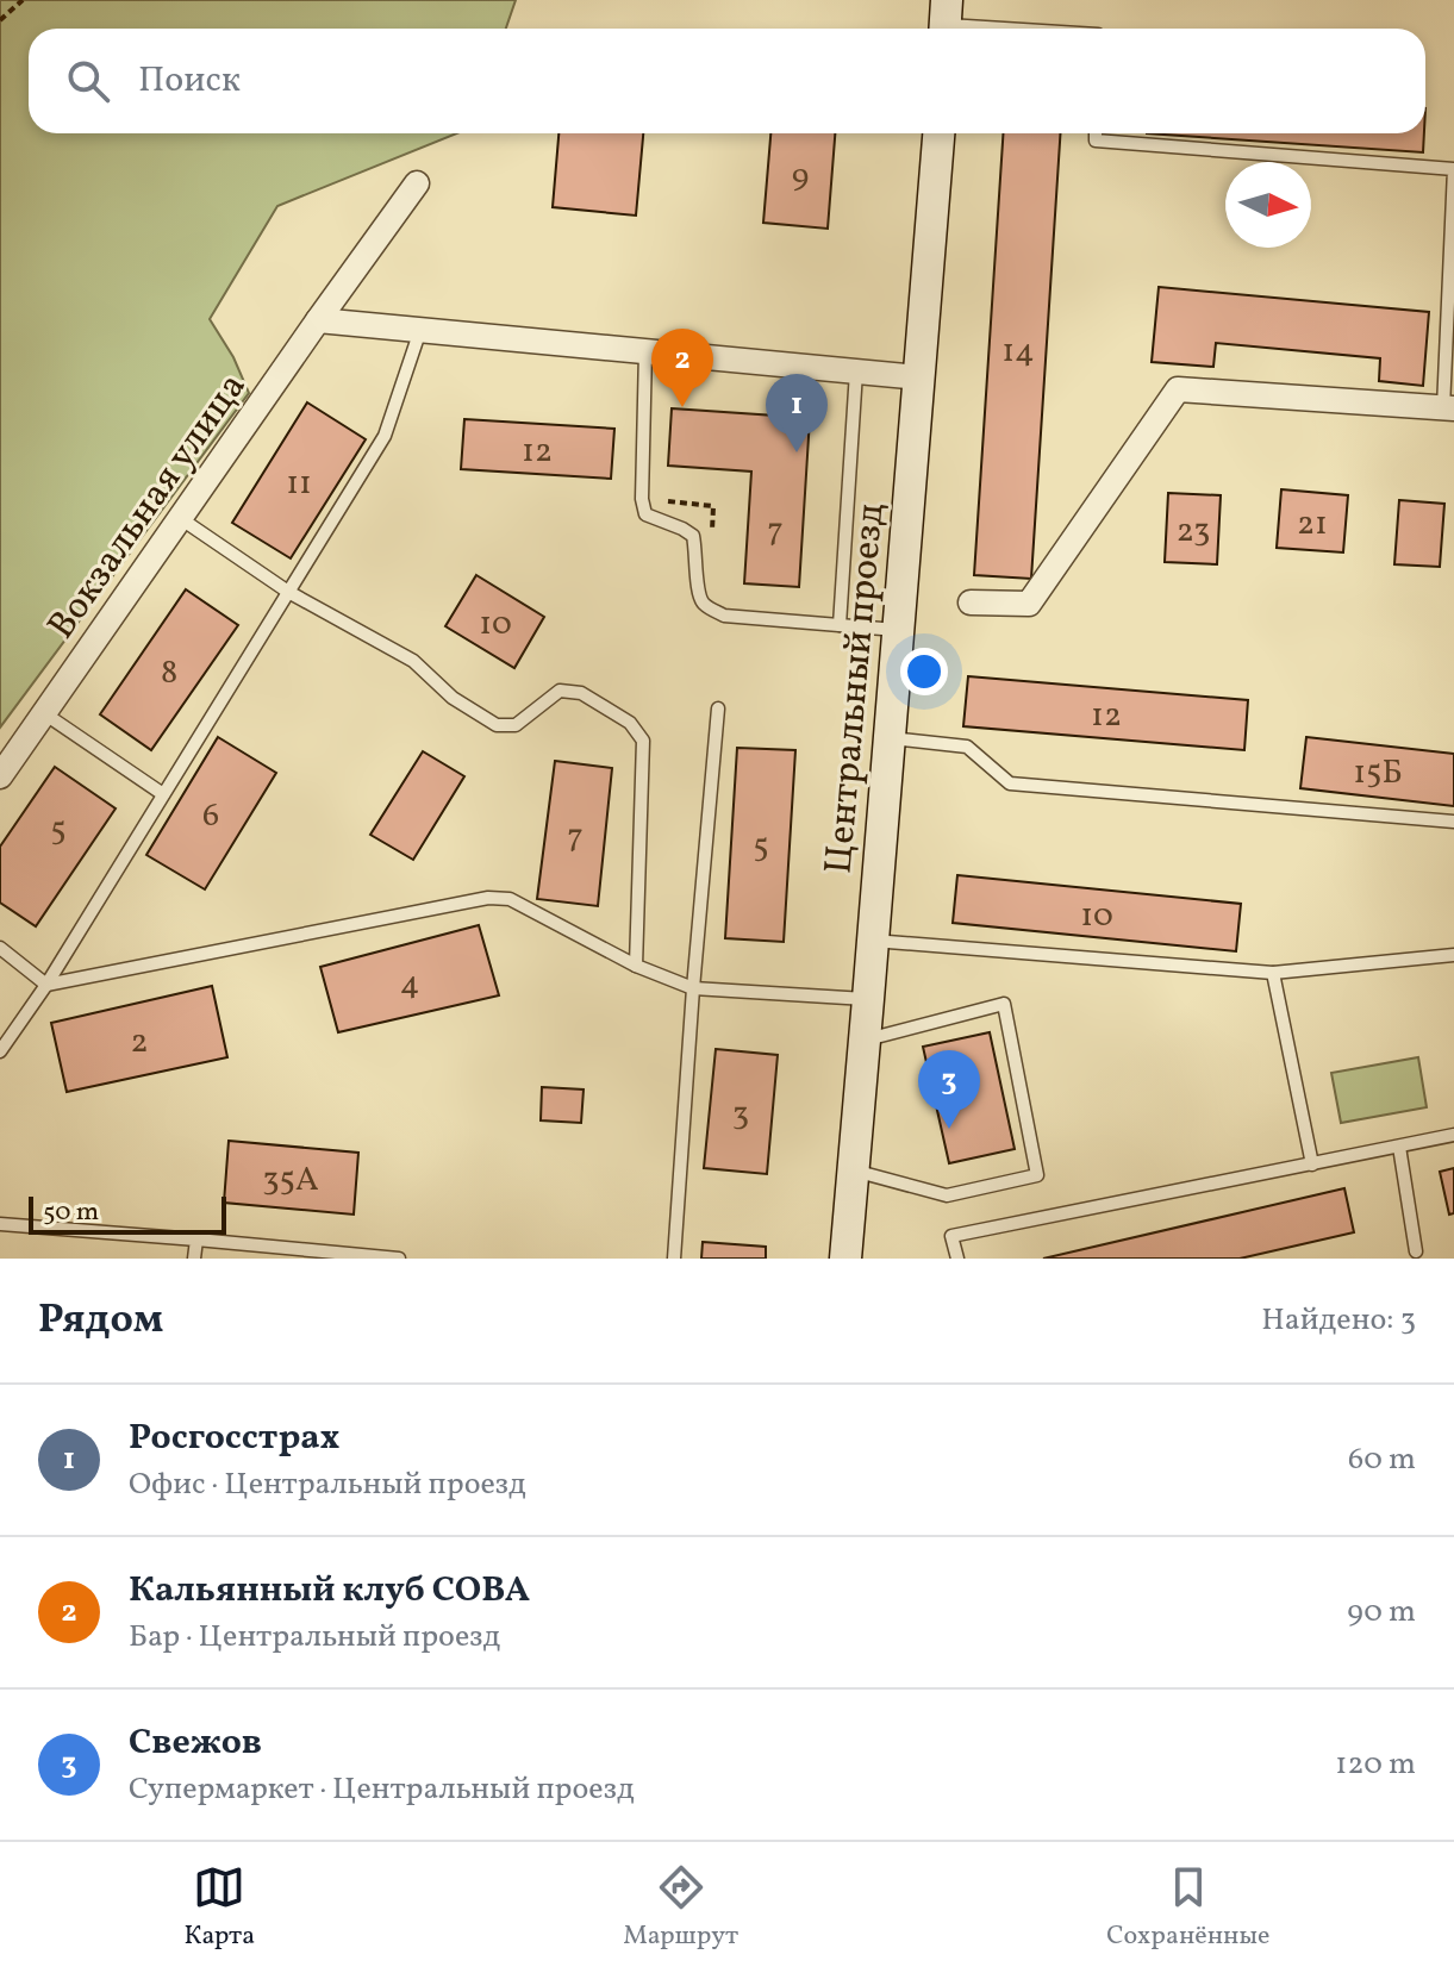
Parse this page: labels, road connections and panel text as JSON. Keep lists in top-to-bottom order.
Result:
{
  "streets": {
    "main road": ["Центральный проезд"],
    "street": ["Вокзальная улица"]
  },
  "house_numbers": [
    "9",
    "14",
    "12",
    "11",
    "21",
    "7",
    "23",
    "10",
    "8",
    "12",
    "15Б",
    "6",
    "5",
    "7",
    "5",
    "10",
    "4",
    "2",
    "3",
    "35А"
  ],
  "scale_bar": "50 m",
  "north": "right",
  "page": {
    "search": "Поиск",
    "pins": ["2", "1", "3"],
    "scale": "50 m",
    "heading": ["Рядом", "Найдено: 3"],
    "list": [
      {
        "mark": "1",
        "name": "Росгосстрах",
        "note": "Офис · Центральный проезд",
        "value": "60 m"
      },
      {
        "mark": "2",
        "name": "Кальянный клуб СОВА",
        "note": "Бар · Центральный проезд",
        "value": "90 m"
      },
      {
        "mark": "3",
        "name": "Свежов",
        "note": "Супермаркет · Центральный проезд",
        "value": "120 m"
      }
    ],
    "nav": ["Карта", "Маршрут", "Сохранённые"]
  }
}
